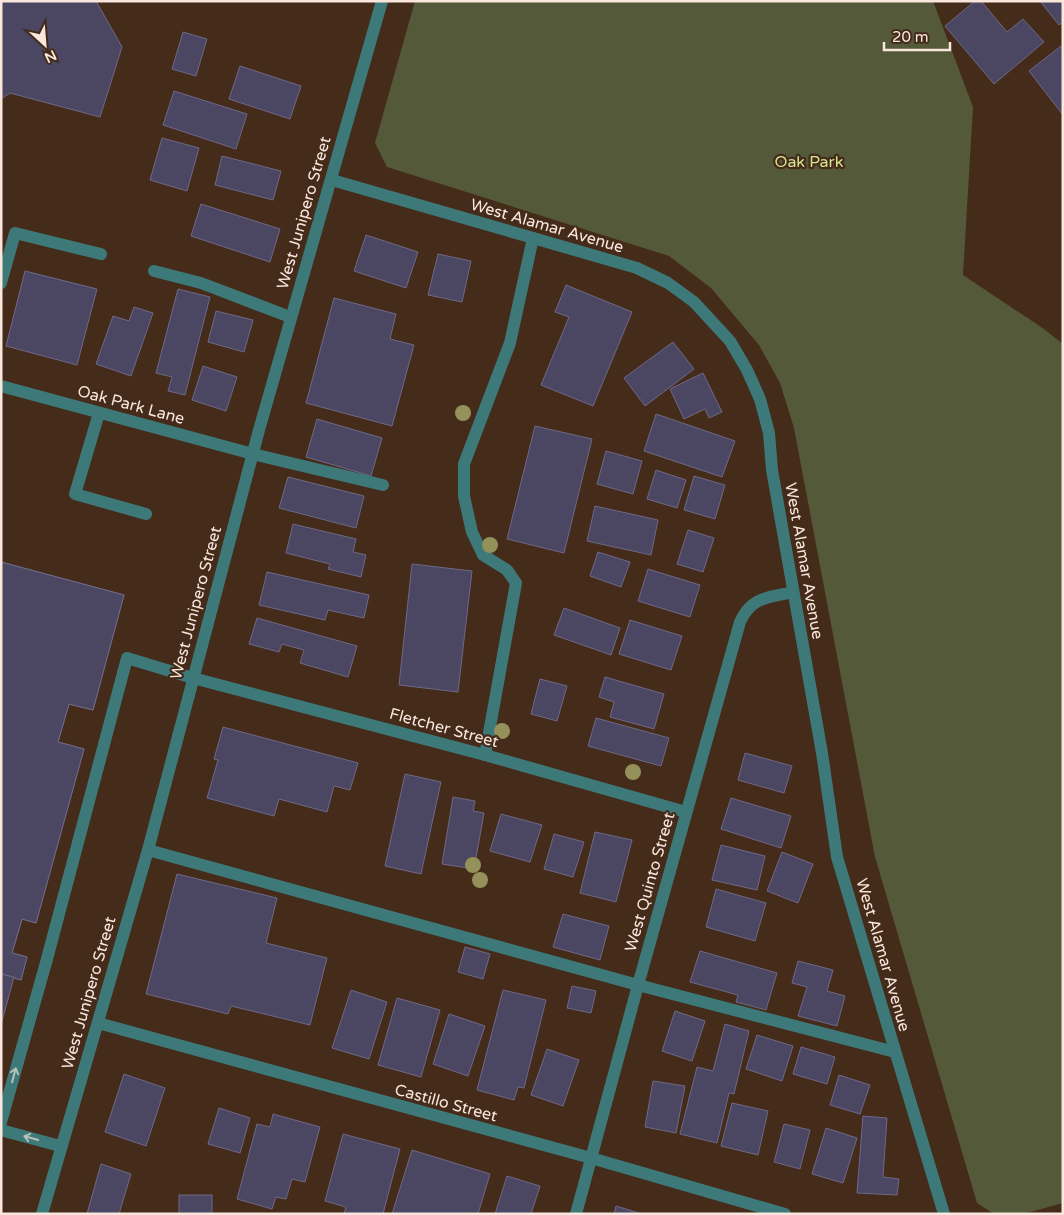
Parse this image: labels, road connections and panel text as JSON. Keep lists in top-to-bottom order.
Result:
{
  "streets": {
    "street": [
      "West Junipero Street",
      "West Alamar Avenue",
      "Oak Park Lane",
      "Fletcher Street",
      "West Quinto Street",
      "Castillo Street"
    ]
  },
  "crossings": [
    ["West Junipero Street", "West Alamar Avenue"],
    ["West Junipero Street", "Oak Park Lane"],
    ["West Junipero Street", "Fletcher Street"],
    ["West Junipero Street", "Castillo Street"],
    ["West Alamar Avenue", "West Quinto Street"],
    ["Fletcher Street", "West Quinto Street"],
    ["West Quinto Street", "Castillo Street"]
  ],
  "one_way": ["Fletcher Street"],
  "parks": ["Oak Park"],
  "scale_bar": "20 m",
  "north": "bottom right"
}
